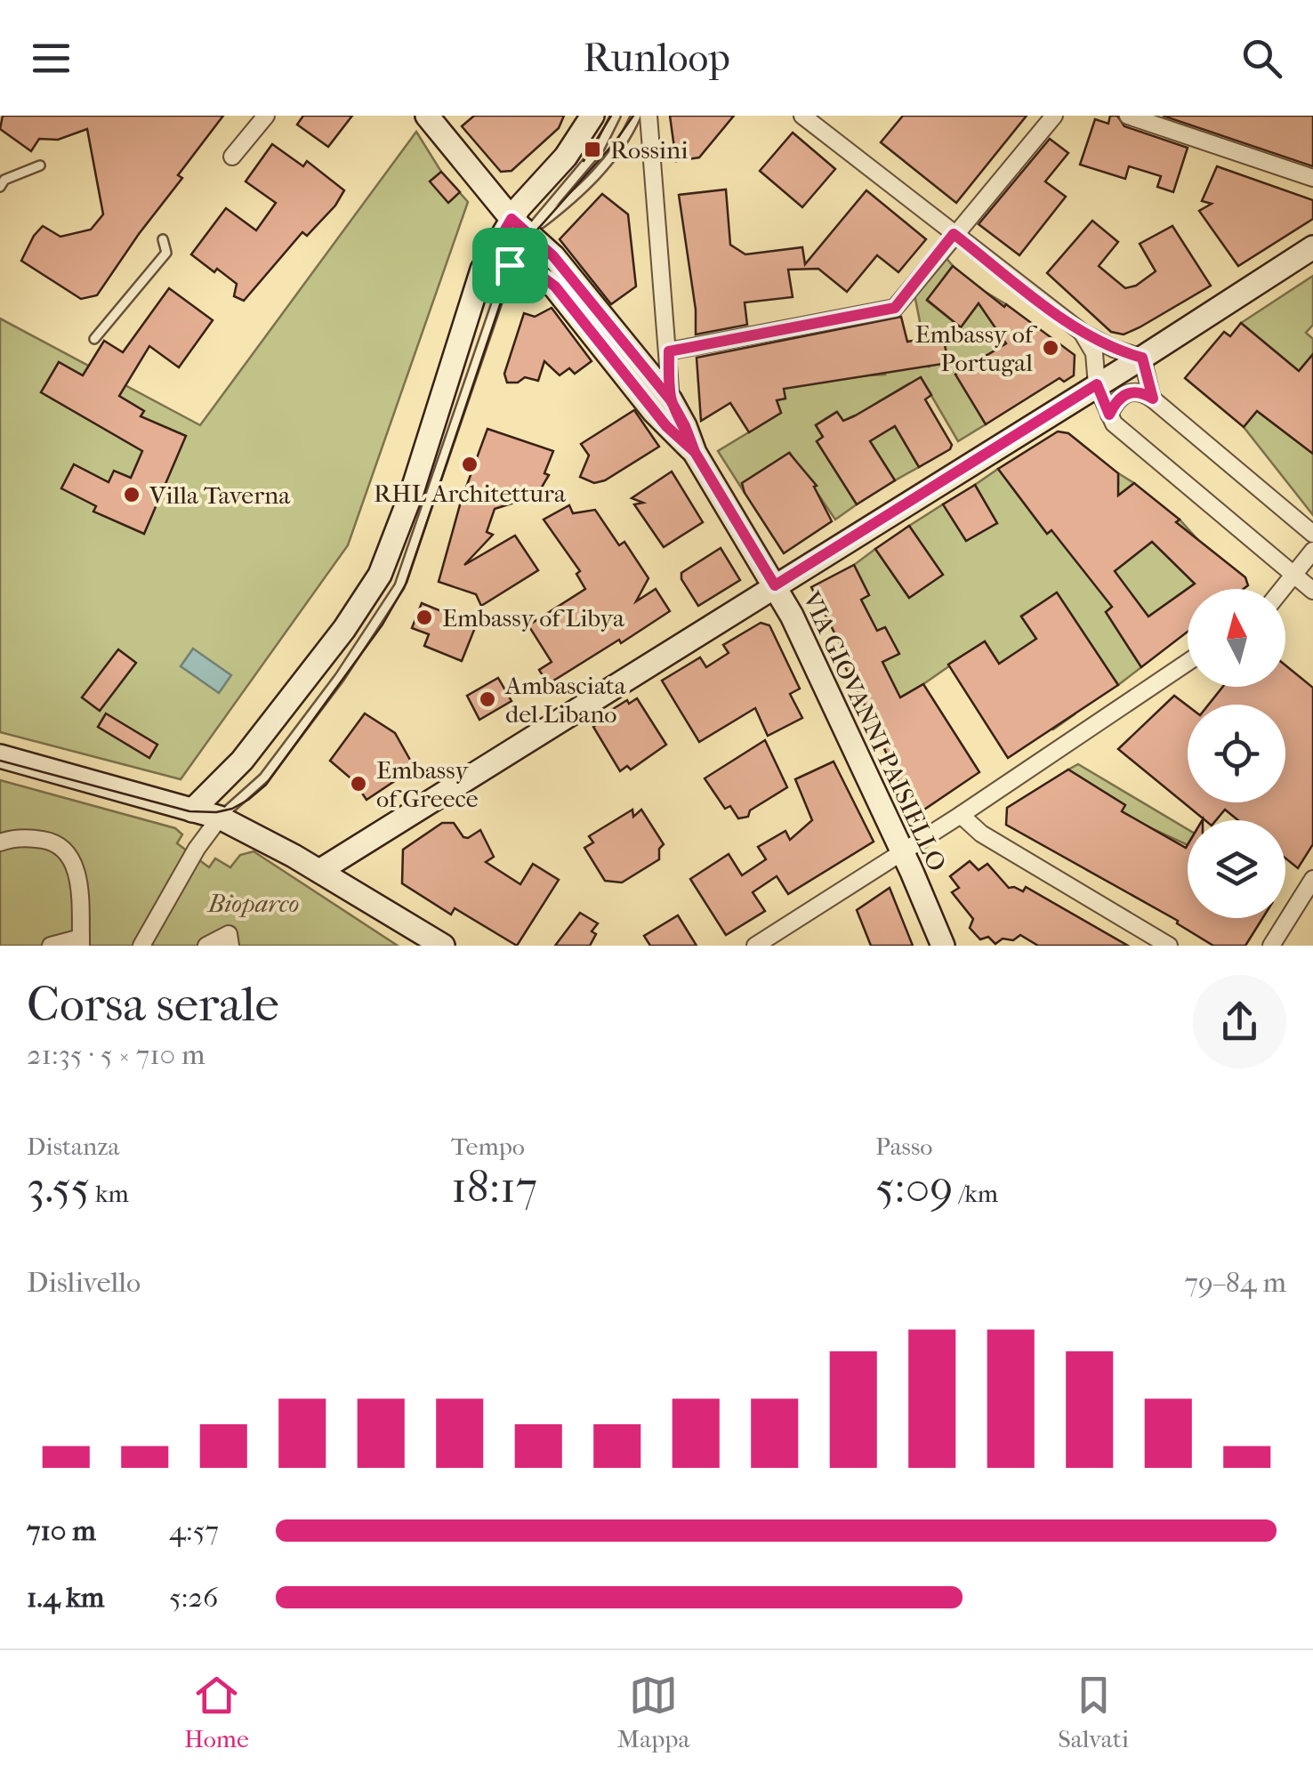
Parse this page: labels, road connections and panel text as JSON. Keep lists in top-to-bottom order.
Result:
{
  "streets": {
    "street": ["VIA GIOVANNI PAISIELLO"]
  },
  "parks": ["Bioparco"],
  "places": {
    "transit": ["Rossini"],
    "other": [
      "Embassy of Portugal",
      "RHL Architettura",
      "Villa Taverna",
      "Embassy of Libya",
      "Ambasciata del Libano",
      "Embassy of Greece"
    ]
  },
  "north": "top",
  "page": {
    "header": "Runloop",
    "heading": ["Corsa serale", "21:35 · 5 × 710 m"],
    "stats": [
      ["Distanza", "3.55 km"],
      ["Tempo", "18:17"],
      ["Passo", "5:09 /km"]
    ],
    "chart": ["Dislivello", "79–84 m"],
    "list": [
      {
        "name": "710 m",
        "note": "4:57"
      },
      {
        "name": "1.4 km",
        "note": "5:26"
      }
    ],
    "tabs": ["Home", "Mappa", "Salvati"]
  }
}
